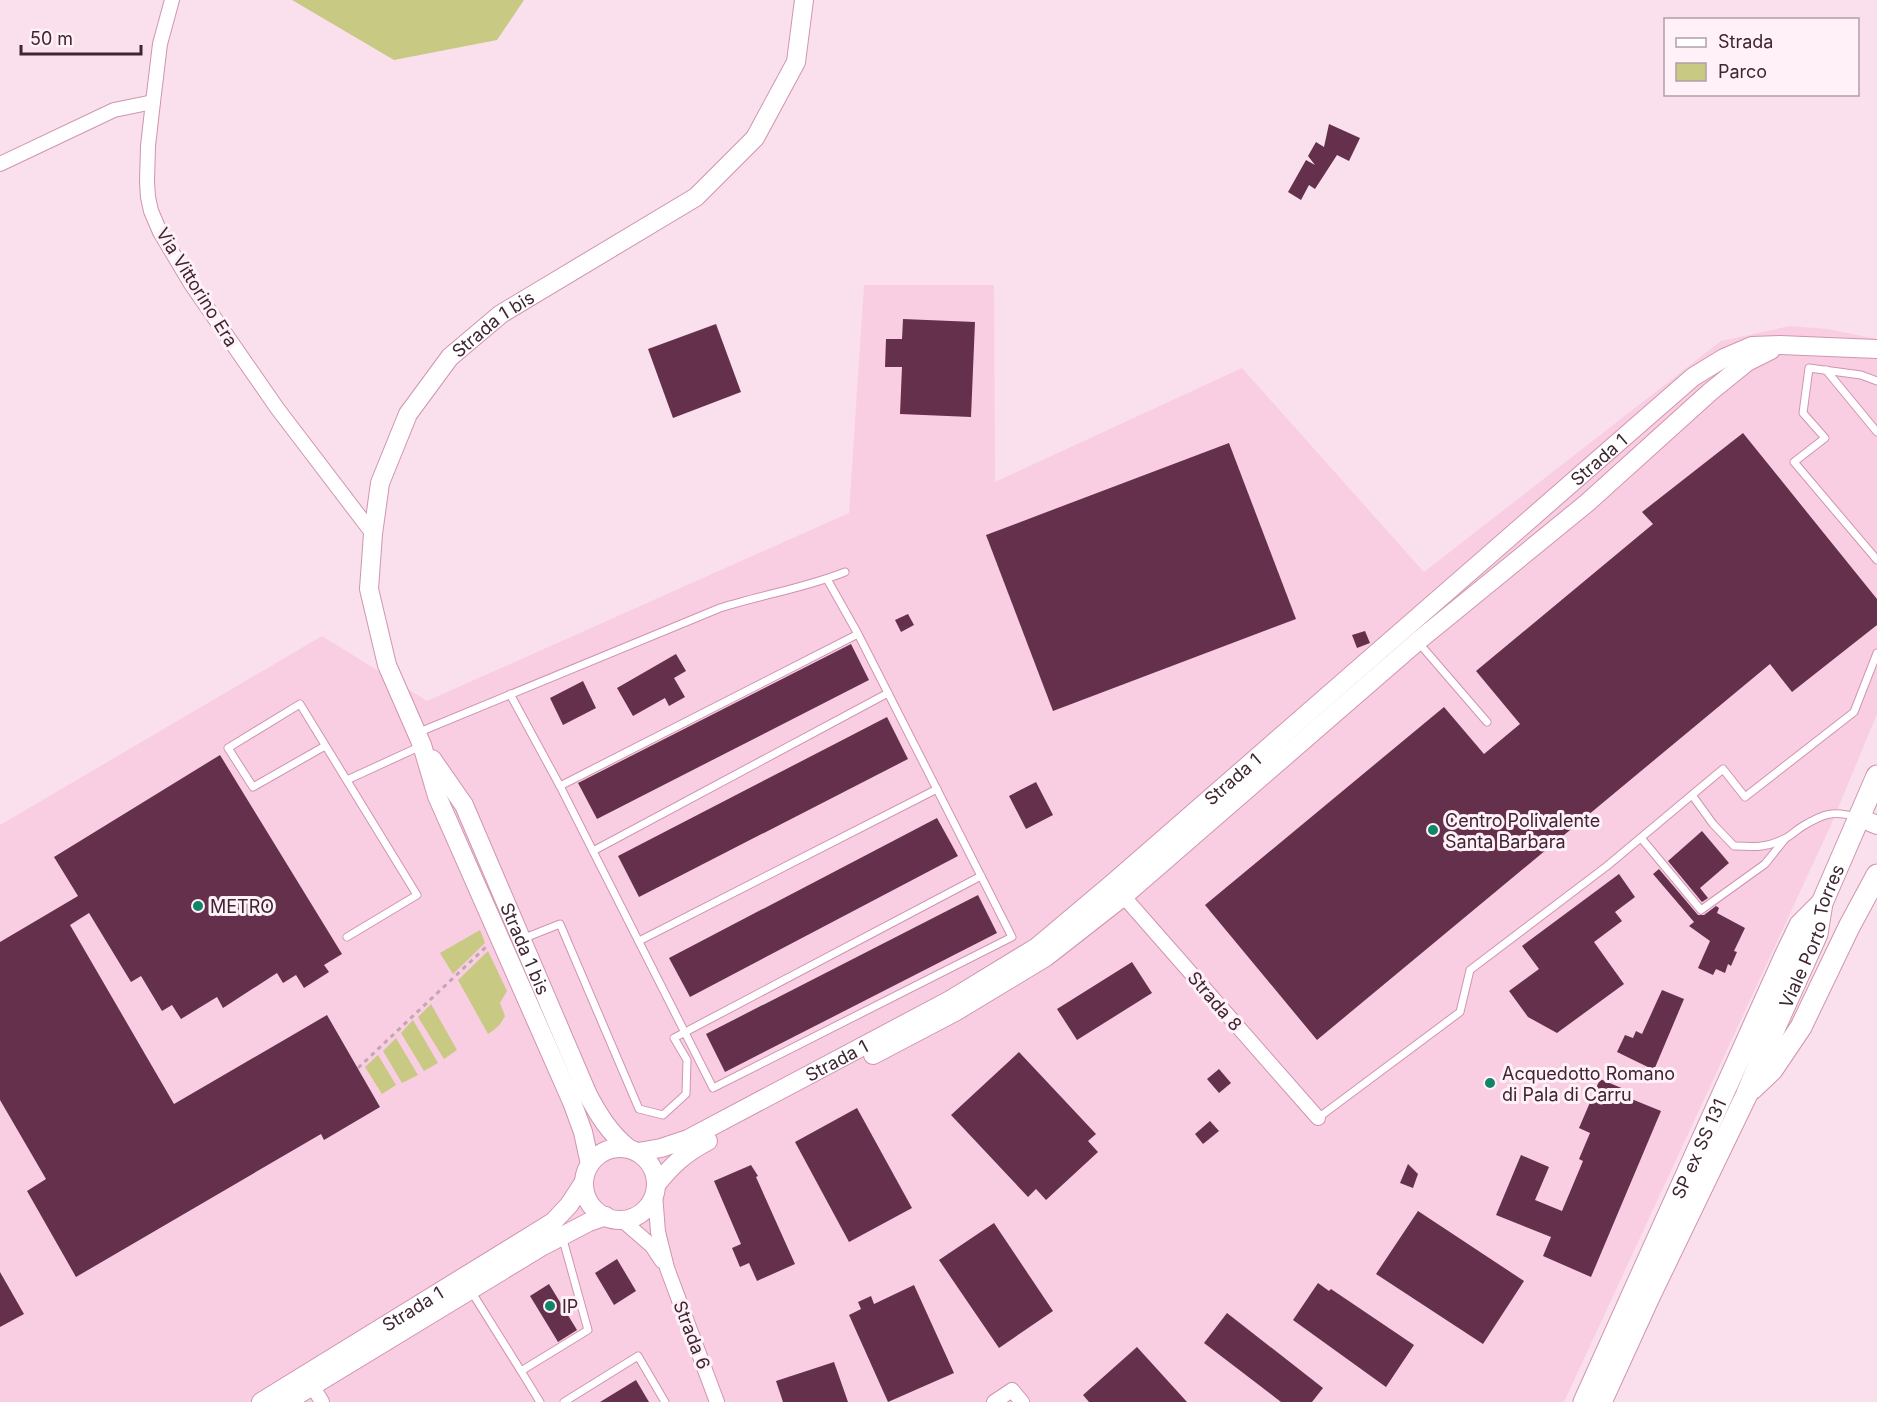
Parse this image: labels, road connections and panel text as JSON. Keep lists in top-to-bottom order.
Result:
{
  "streets": {
    "main road": ["Viale Porto Torres", "SP ex SS 131"],
    "street": [
      "Via Vittorino Era",
      "Strada 1 bis",
      "Strada 1",
      "Strada 8",
      "Strada 6"
    ]
  },
  "crossings": [
    ["Via Vittorino Era", "Strada 1 bis"],
    ["Strada 1 bis", "Strada 1"],
    ["Strada 1 bis", "Strada 6"],
    ["Strada 1", "Strada 8"],
    ["Strada 1", "Strada 6"],
    ["Viale Porto Torres", "SP ex SS 131"]
  ],
  "places": [
    "Centro Polivalente Santa Barbara",
    "METRO",
    "Acquedotto Romano di Pala di Carru",
    "IP"
  ],
  "legend": ["Strada", "Parco"],
  "scale_bar": "50 m"
}
